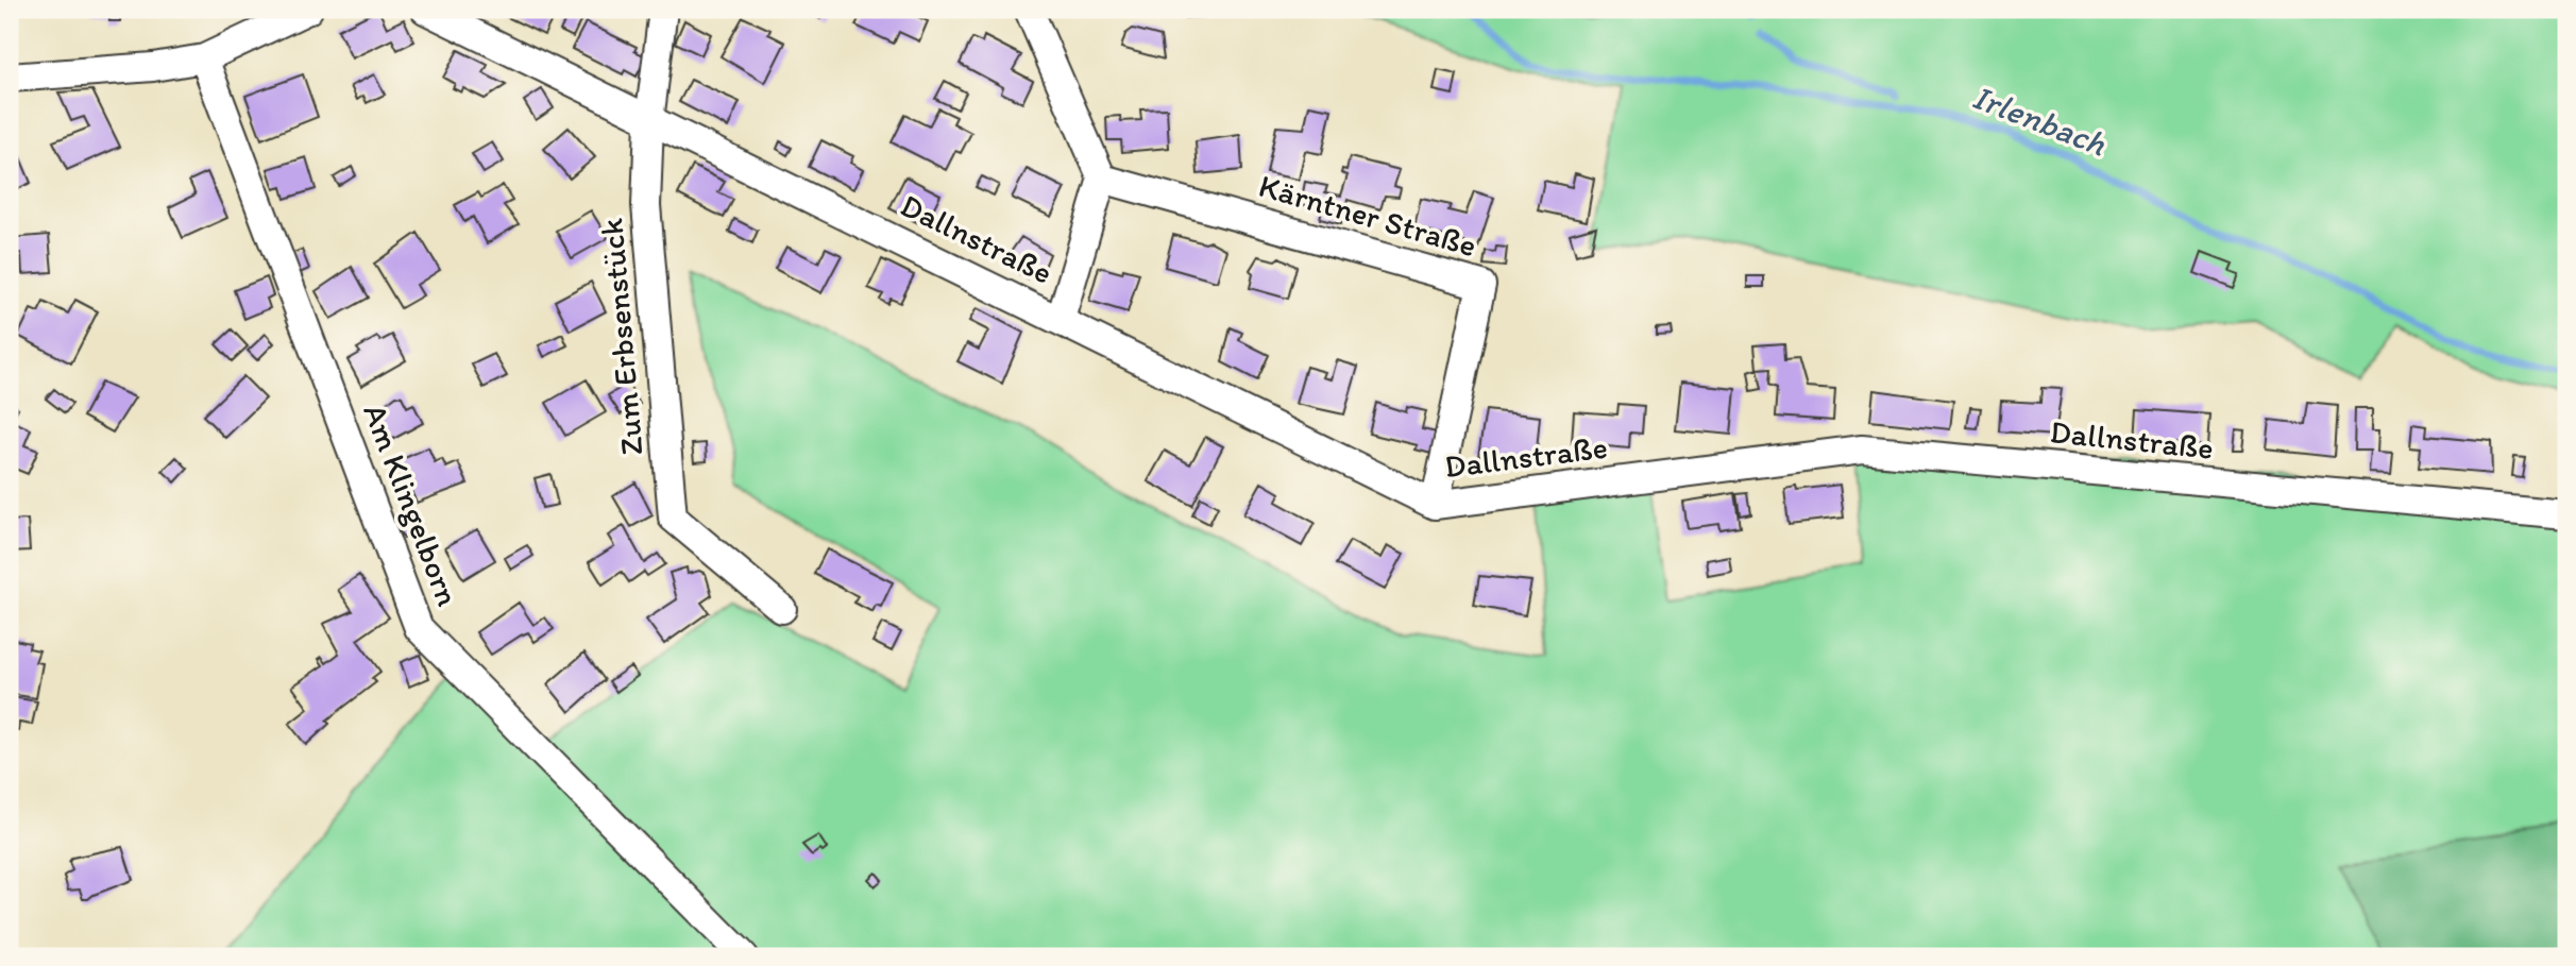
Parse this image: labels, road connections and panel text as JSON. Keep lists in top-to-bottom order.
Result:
{
  "streets": {
    "street": [
      "Kärntner Straße",
      "Dallnstraße",
      "Zum Erbsenstück",
      "Am Klingelborn"
    ]
  },
  "crossings": [
    ["Kärntner Straße", "Dallnstraße"],
    ["Dallnstraße", "Zum Erbsenstück"]
  ],
  "water": ["Irlenbach"]
}
